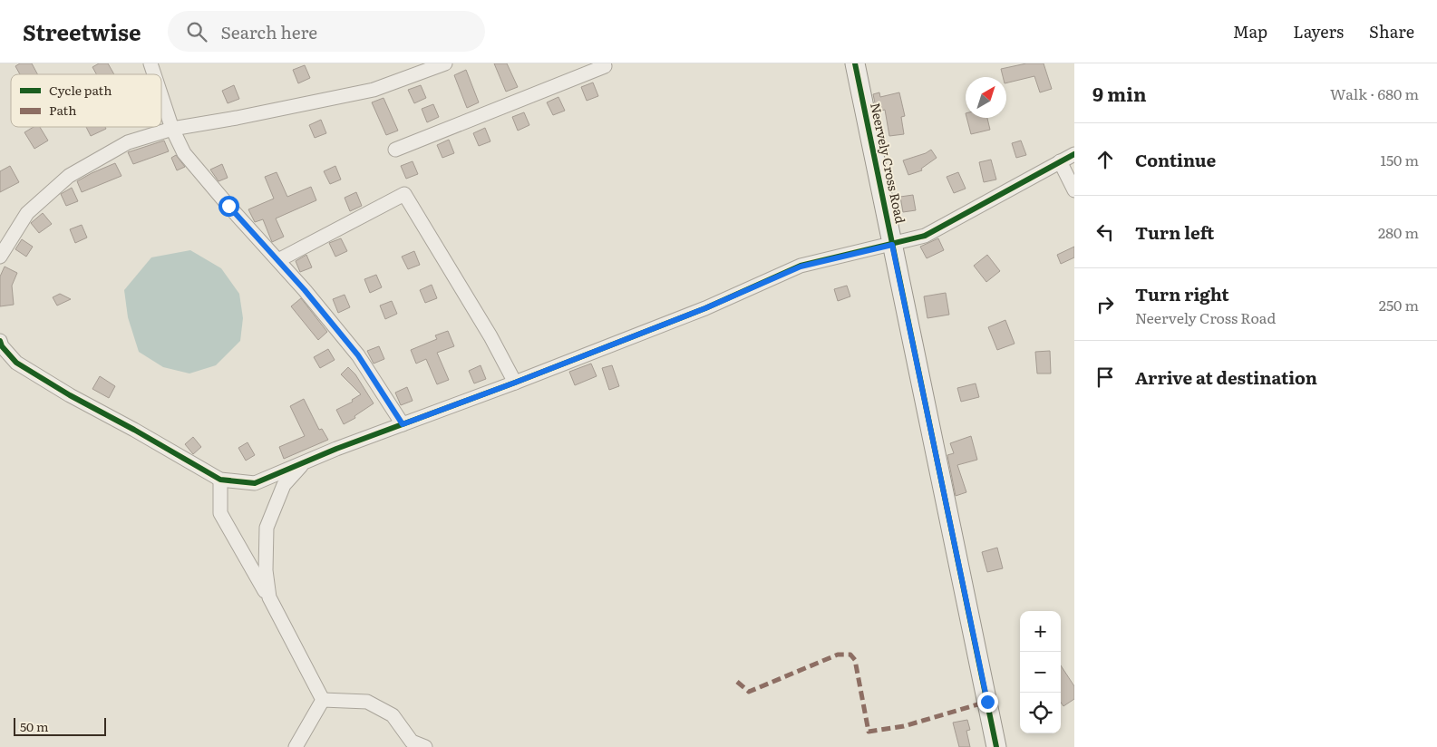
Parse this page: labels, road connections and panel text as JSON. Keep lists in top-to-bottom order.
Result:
{
  "streets": {
    "street": ["Neervely Cross Road"]
  },
  "legend": ["Cycle path", "Path"],
  "scale_bar": "50 m",
  "north": "top right",
  "page": {
    "header": "Streetwise",
    "search": "Search here",
    "nav": ["Map", "Layers", "Share"],
    "heading": ["9 min", "Walk · 680 m"],
    "list": [
      ["Continue", "150 m"],
      ["Turn left", "280 m"],
      ["Turn right", "Neervely Cross Road", "250 m"],
      "Arrive at destination"
    ],
    "map_buttons": ["+", "−"],
    "scale": "50 m"
  }
}
